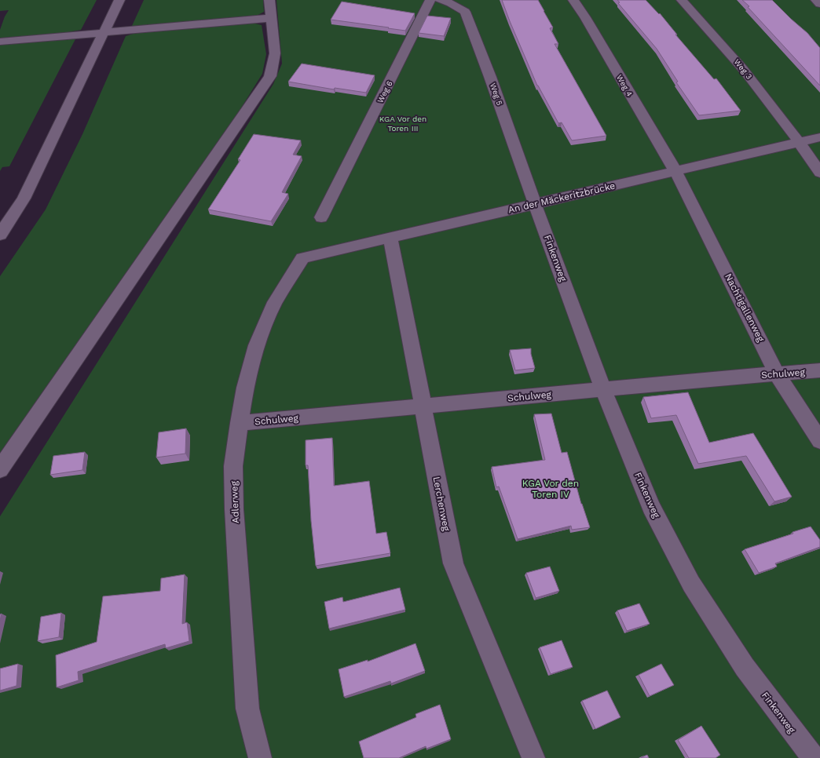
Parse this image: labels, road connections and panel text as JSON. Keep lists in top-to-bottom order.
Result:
{
  "streets": {
    "lane": [
      "Weg 3",
      "Weg 4",
      "Weg 6",
      "Weg 5",
      "An der Mäckeritzbrücke",
      "Finkenweg",
      "Nachtigallenweg",
      "Schulweg",
      "Adlerweg",
      "Lerchenweg"
    ]
  },
  "crossings": [
    ["Weg 3", "An der Mäckeritzbrücke"],
    ["Weg 4", "An der Mäckeritzbrücke"],
    ["Weg 4", "Nachtigallenweg"],
    ["Weg 5", "An der Mäckeritzbrücke"],
    ["Weg 5", "Finkenweg"],
    ["An der Mäckeritzbrücke", "Finkenweg"],
    ["An der Mäckeritzbrücke", "Nachtigallenweg"],
    ["An der Mäckeritzbrücke", "Adlerweg"],
    ["An der Mäckeritzbrücke", "Lerchenweg"],
    ["Finkenweg", "Schulweg"],
    ["Nachtigallenweg", "Schulweg"],
    ["Schulweg", "Adlerweg"],
    ["Schulweg", "Lerchenweg"]
  ],
  "parks": ["KGA Vor den Toren III", "KGA Vor den Toren IV"]
}
